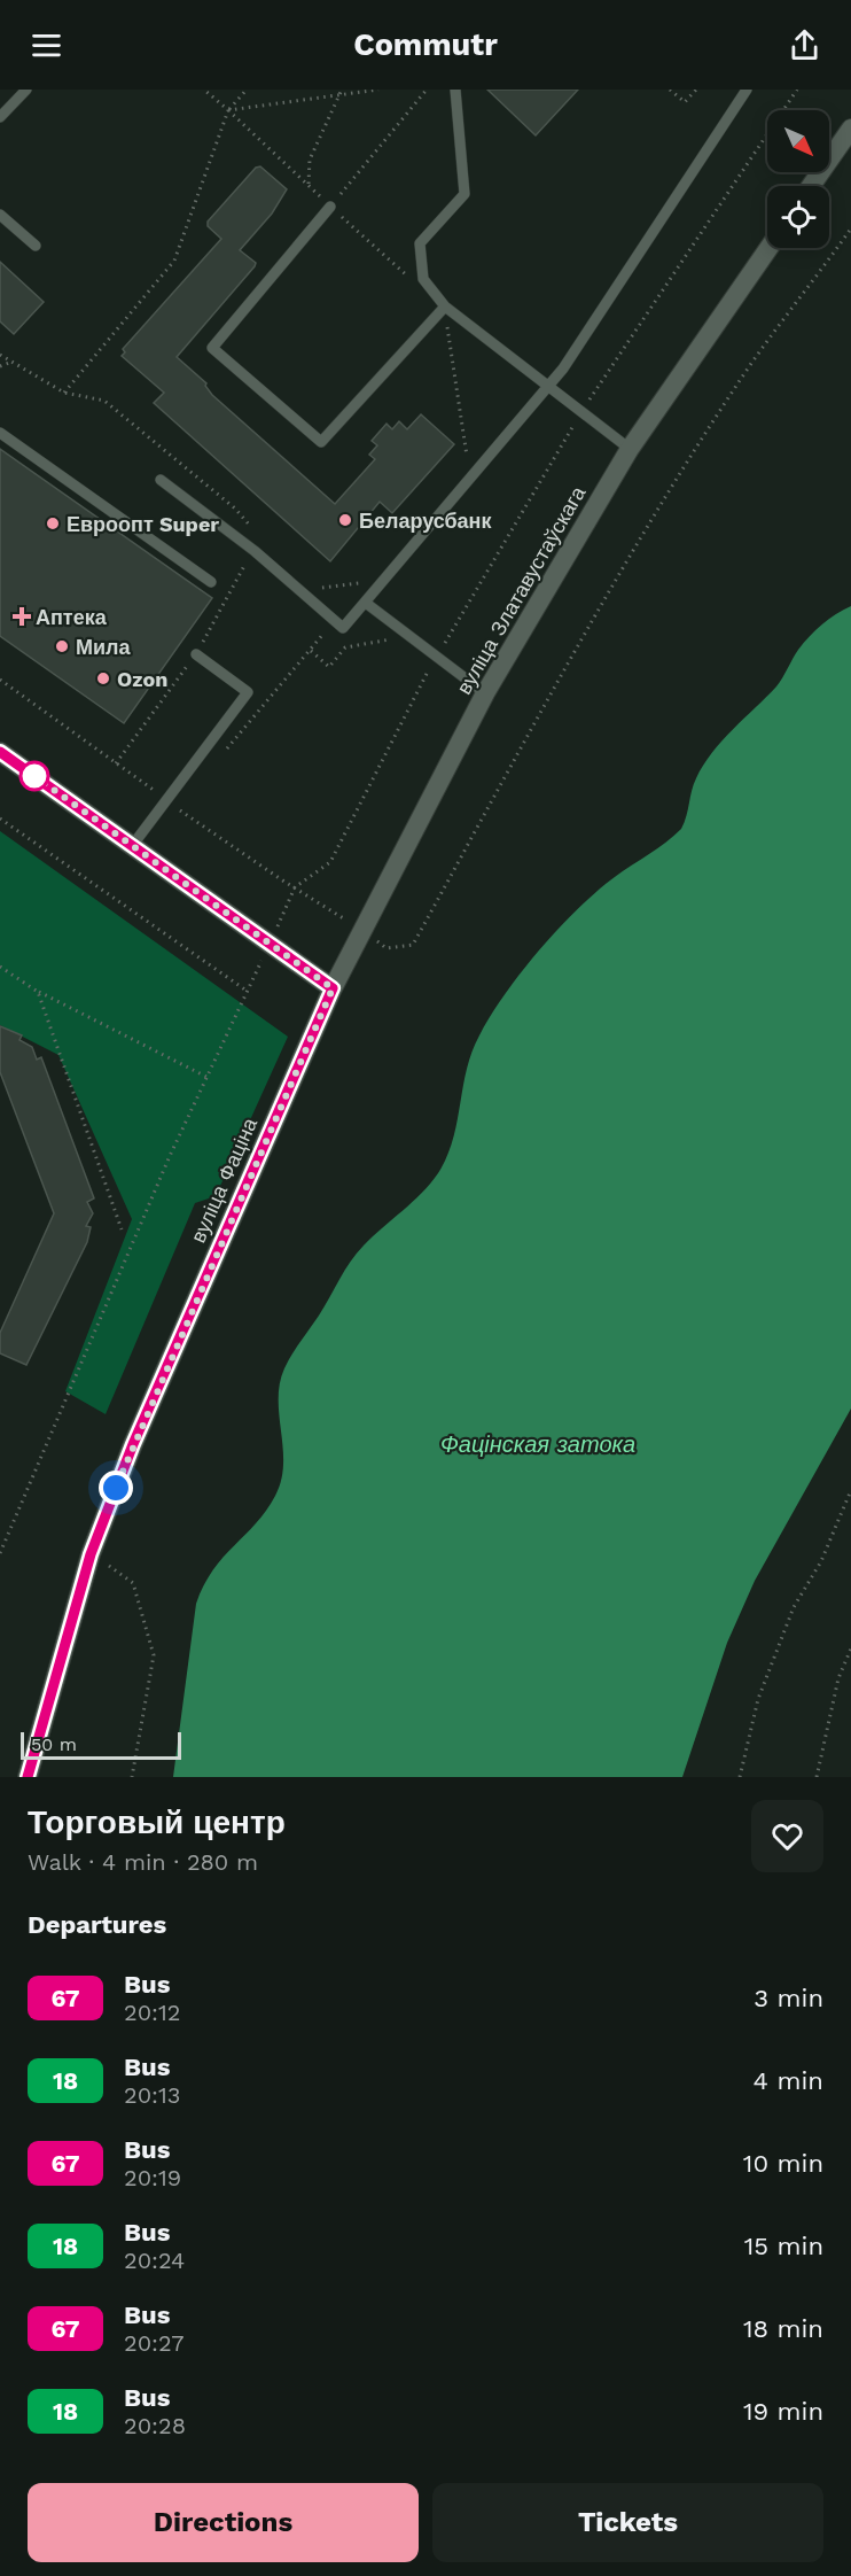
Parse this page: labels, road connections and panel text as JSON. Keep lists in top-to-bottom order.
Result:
{
  "streets": {
    "street": ["вуліца Златавустаўскага", "вуліца Фаціна"]
  },
  "crossings": [
    ["вуліца Златавустаўскага", "вуліца Фаціна"]
  ],
  "water": ["Фацінская затока"],
  "places": {
    "other": [
      "Беларусбанк",
      "Евроопт Super",
      "Мила",
      "Ozon"
    ],
    "health": ["Аптека"]
  },
  "lines": ["bus line 67"],
  "scale_bar": "50 m",
  "north": "bottom right",
  "page": {
    "header": "Commutr",
    "scale": "50 m",
    "heading": [
      ["Торговый центр", "Walk · 4 min · 280 m"],
      "Departures"
    ],
    "list": [
      {
        "mark": "67",
        "name": "Bus",
        "note": "20:12",
        "value": "3 min"
      },
      {
        "mark": "18",
        "name": "Bus",
        "note": "20:13",
        "value": "4 min"
      },
      {
        "mark": "67",
        "name": "Bus",
        "note": "20:19",
        "value": "10 min"
      },
      {
        "mark": "18",
        "name": "Bus",
        "note": "20:24",
        "value": "15 min"
      },
      {
        "mark": "67",
        "name": "Bus",
        "note": "20:27",
        "value": "18 min"
      },
      {
        "mark": "18",
        "name": "Bus",
        "note": "20:28",
        "value": "19 min"
      }
    ],
    "buttons": ["Directions", "Tickets"]
  }
}
